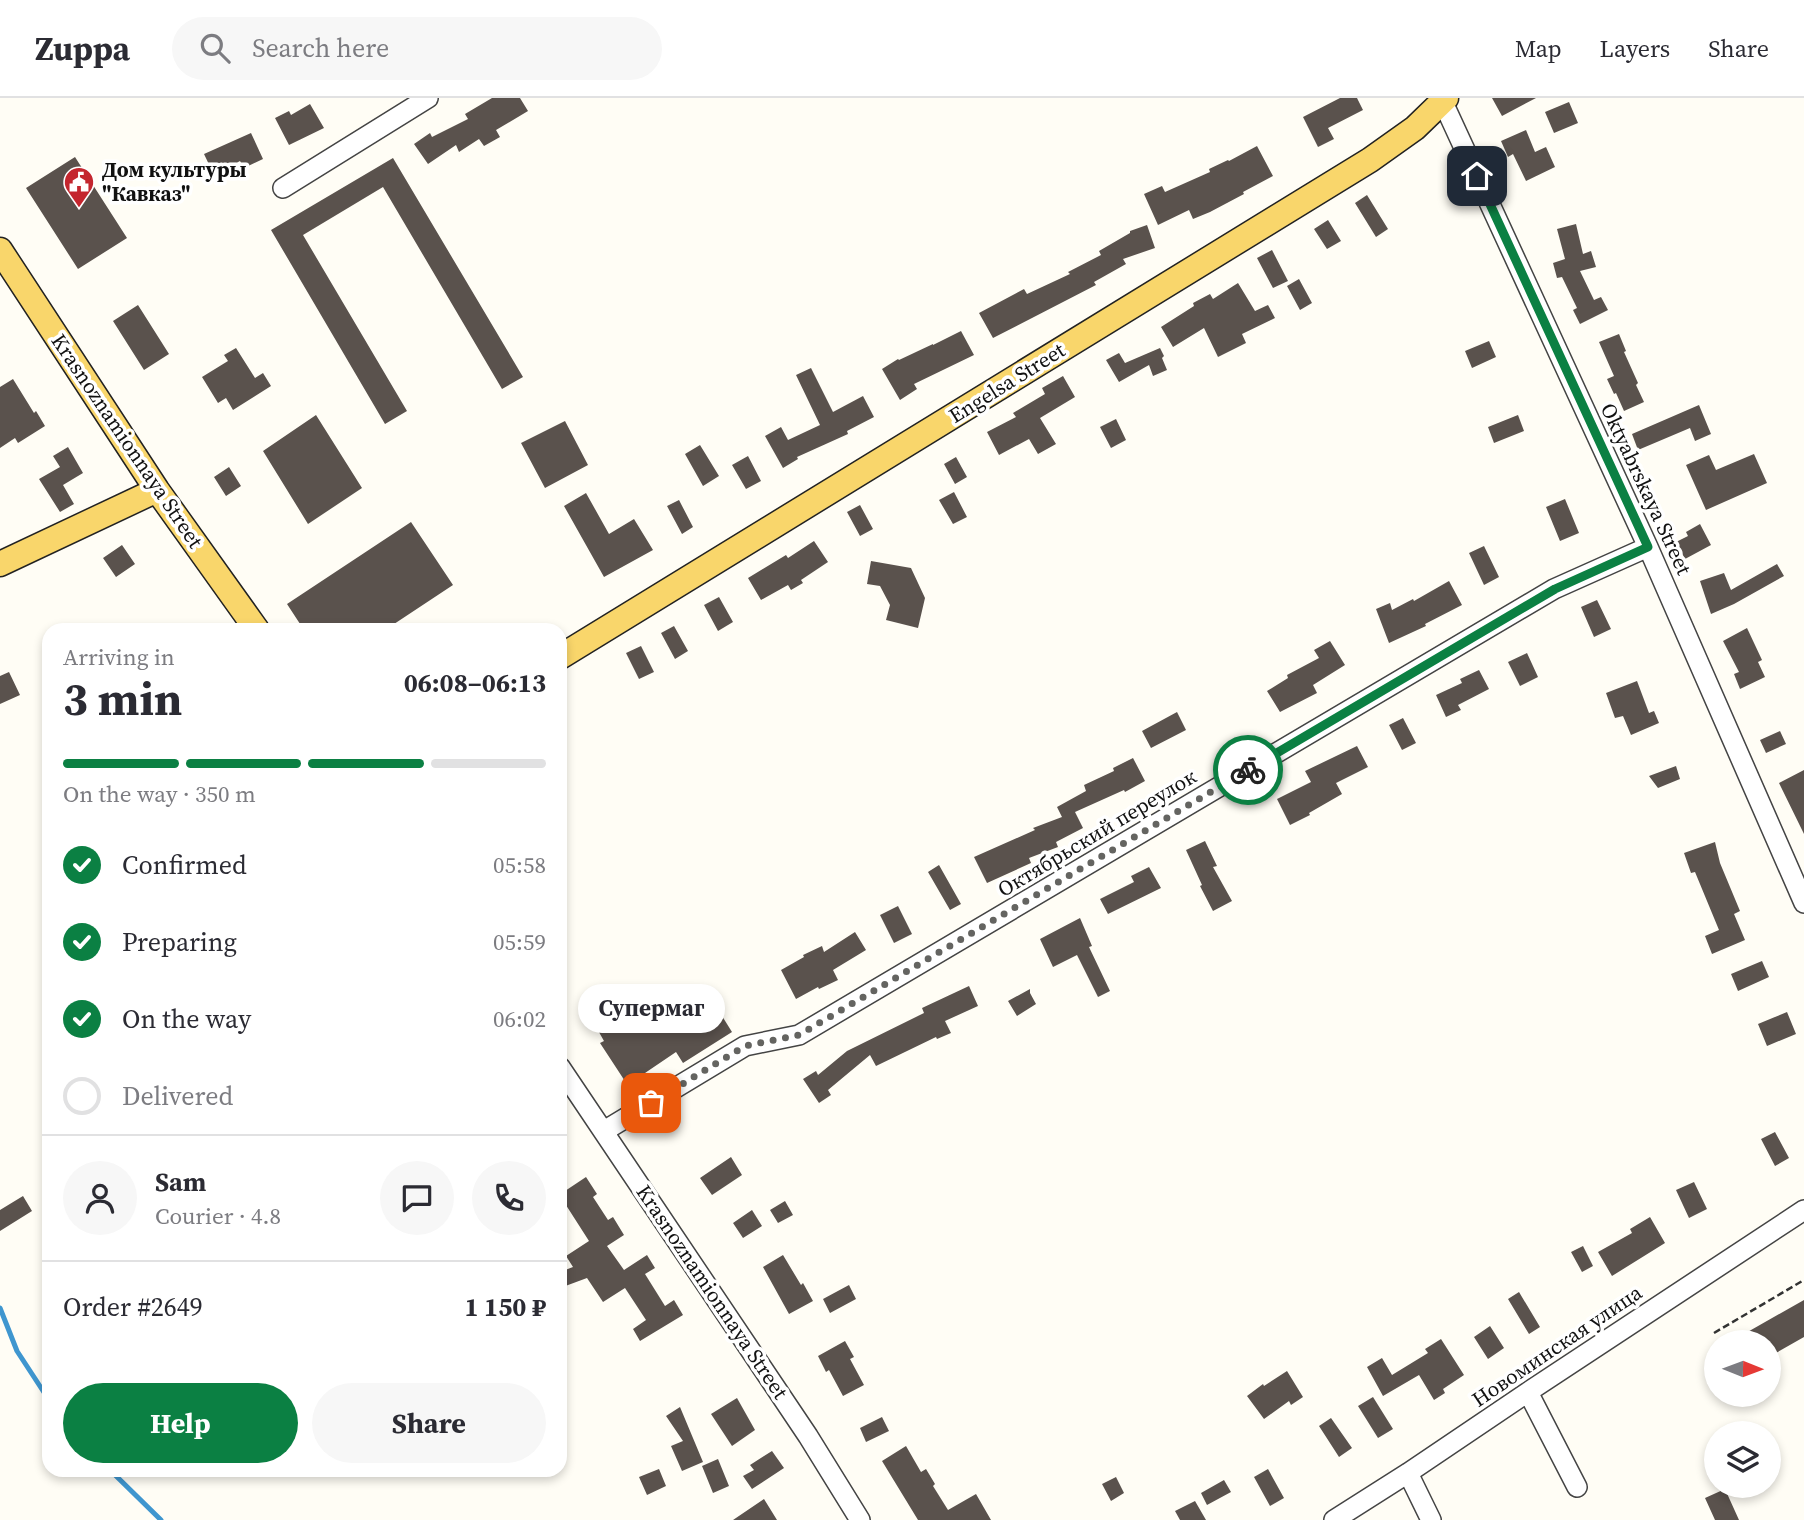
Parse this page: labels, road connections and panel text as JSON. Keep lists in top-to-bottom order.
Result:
{
  "streets": {
    "main road": ["Engelsa Street", "Krasnoznamionnaya Street"],
    "street": ["Oktyabrskaya Street", "Октябрьский переулок", "Новоминская улица"]
  },
  "crossings": [
    ["Engelsa Street", "Oktyabrskaya Street"],
    ["Krasnoznamionnaya Street", "Октябрьский переулок"],
    ["Oktyabrskaya Street", "Октябрьский переулок"]
  ],
  "places": {
    "public building": ["Дом культуры \"Кавказ\""],
    "other": ["Супермаг"]
  },
  "north": "right",
  "page": {
    "header": "Zuppa",
    "search": "Search here",
    "nav": ["Map", "Layers", "Share"],
    "heading": ["3 min", "Arriving in", "06:08–06:13"],
    "panel": [
      "Sam",
      "Courier · 4.8",
      "Order #2649",
      "1 150 ₽"
    ],
    "bar": "On the way · 350 m",
    "list": [
      ["Confirmed", "05:58"],
      ["Preparing", "05:59"],
      ["On the way", "06:02"],
      "Delivered"
    ],
    "bubble": "Супермаг",
    "buttons": ["Help", "Share"]
  }
}
